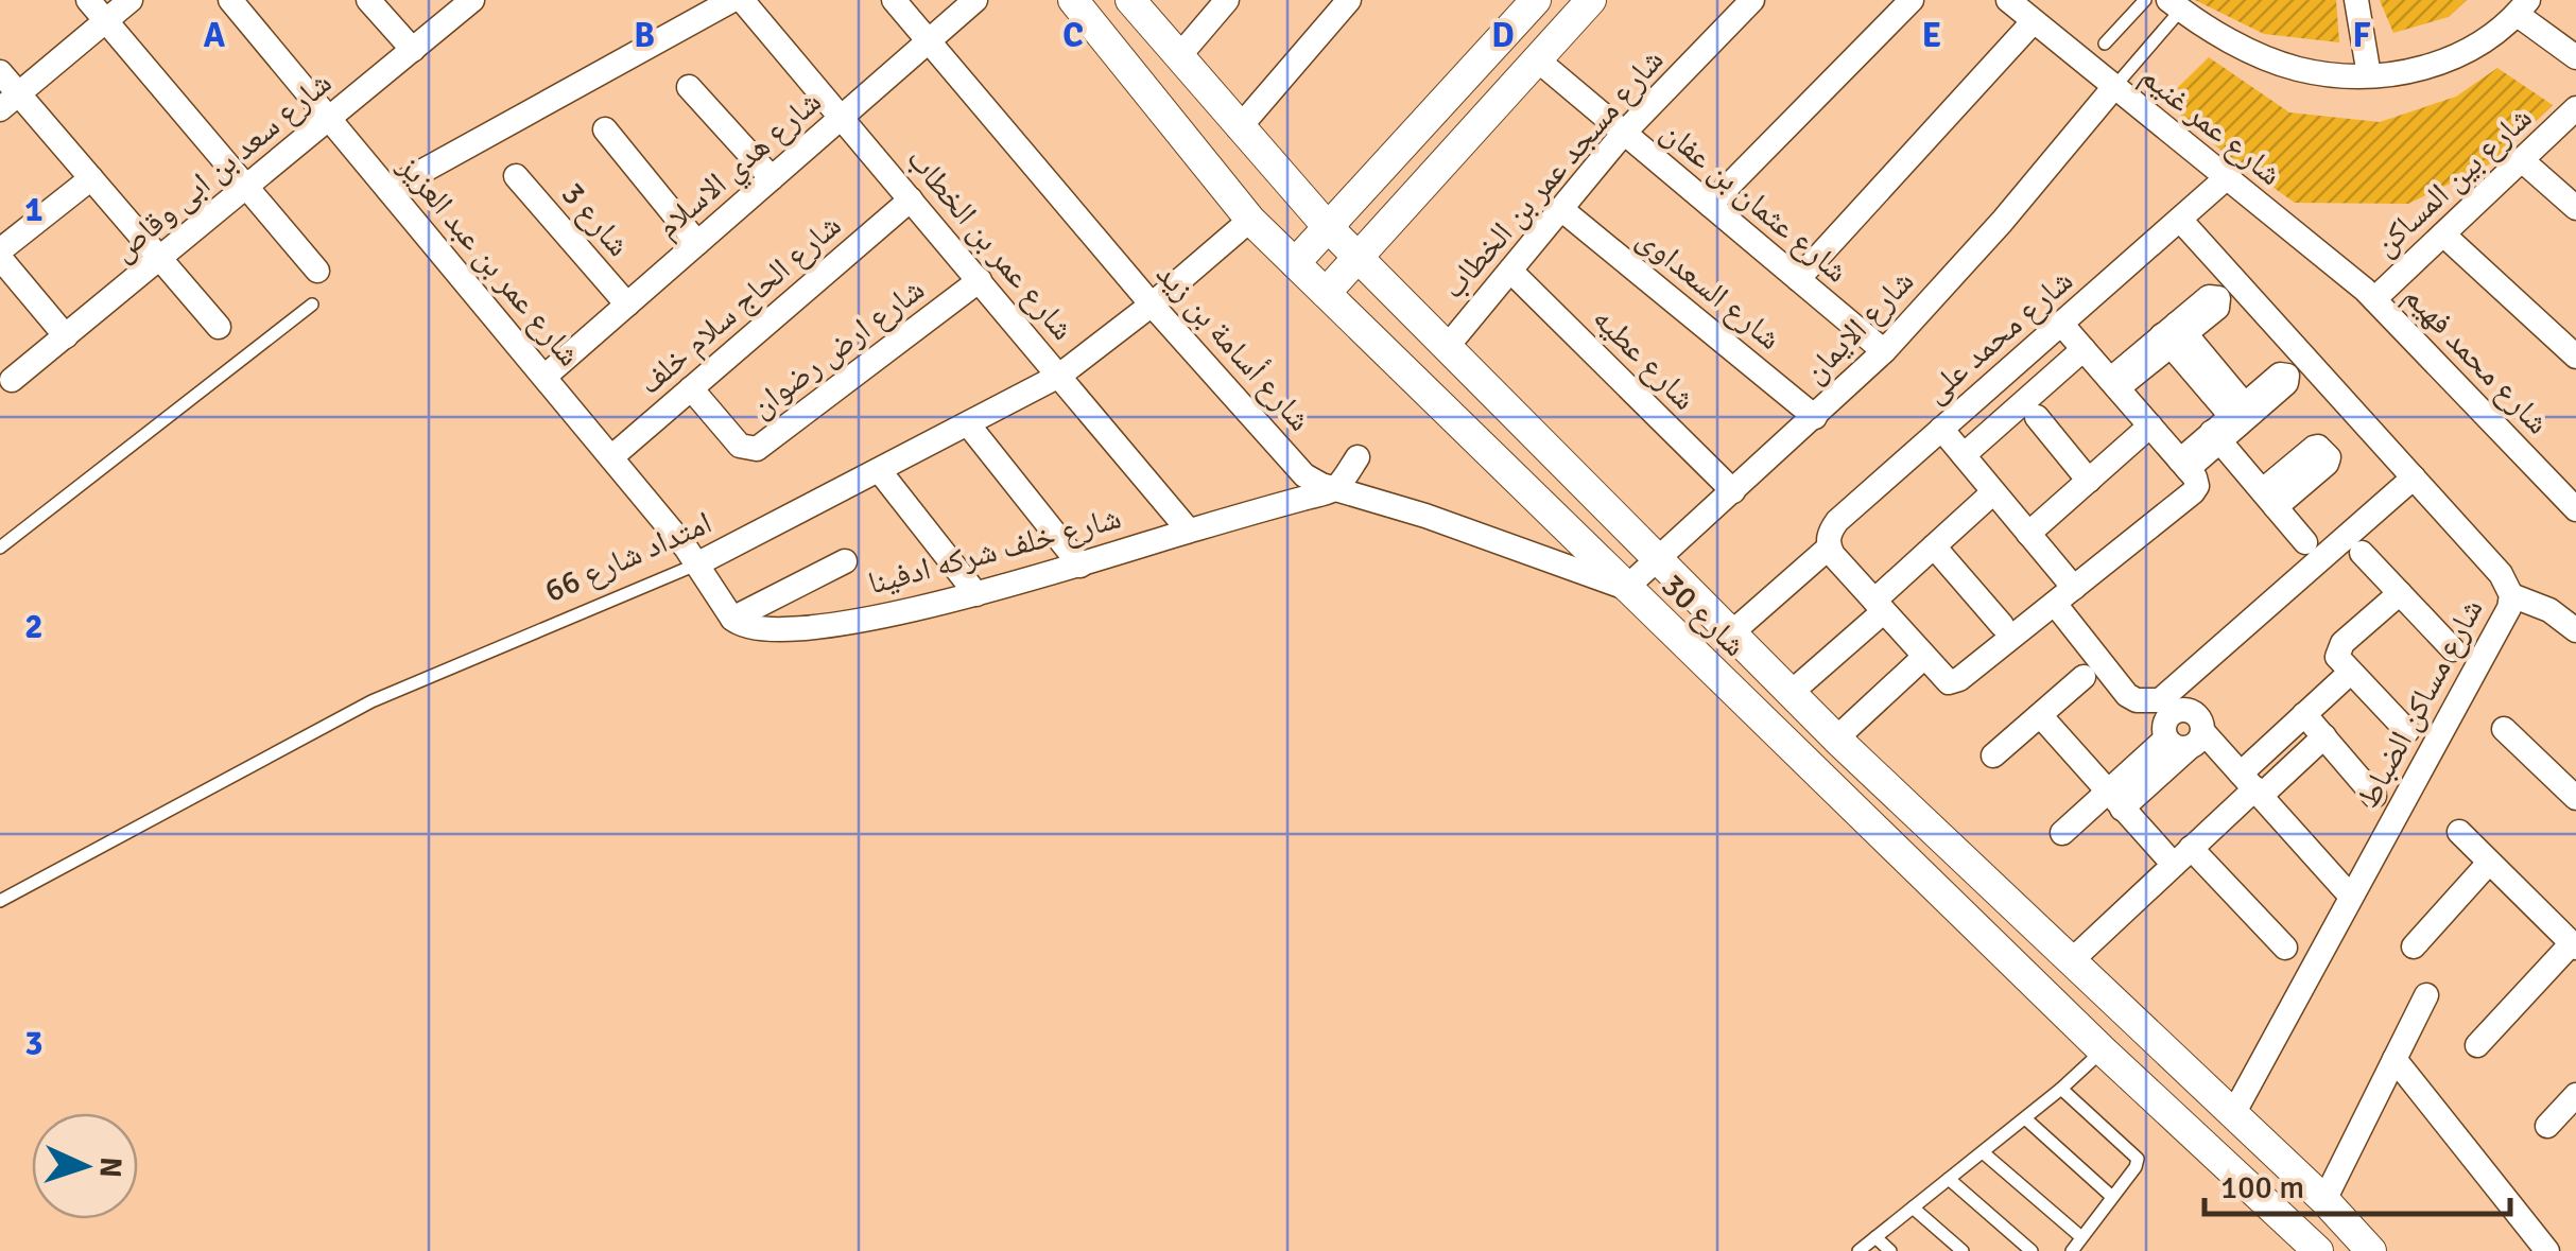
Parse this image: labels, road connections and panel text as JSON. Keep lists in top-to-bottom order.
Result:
{
  "streets": {
    "street": [
      "شارع عمر غنيم",
      "شارع هدي الاسلام",
      "شارع سعد بن ابى وقاص",
      "شارع مسجد عمر بن الخطاب",
      "شارع بين المساكن",
      "شارع عثمان بن عفان",
      "شارع 3",
      "شارع عمر بن الخطاب",
      "شارع عمر بن عبد العزيز",
      "شارع السعداوى",
      "شارع الحاج سلام خلف",
      "شارع الايمان",
      "شارع محمد على",
      "شارع أسامة بن زيد",
      "شارع ارض رضوان",
      "شارع عطيه",
      "شارع محمد فهيم",
      "شارع خلف شركه ادفينا",
      "امتداد شارع 66",
      "شارع 30",
      "شارع مساكن الضباط"
    ]
  },
  "crossings": [
    ["شارع عمر غنيم", "شارع بين المساكن"],
    ["شارع عمر غنيم", "شارع الايمان"],
    ["شارع عمر غنيم", "شارع محمد على"],
    ["شارع عمر غنيم", "شارع محمد فهيم"],
    ["شارع هدي الاسلام", "شارع 3"],
    ["شارع هدي الاسلام", "شارع عمر بن الخطاب"],
    ["شارع هدي الاسلام", "شارع عمر بن عبد العزيز"],
    ["شارع هدي الاسلام", "شارع أسامة بن زيد"],
    ["شارع سعد بن ابى وقاص", "شارع عمر بن عبد العزيز"],
    ["شارع مسجد عمر بن الخطاب", "شارع عثمان بن عفان"],
    ["شارع مسجد عمر بن الخطاب", "شارع السعداوى"],
    ["شارع مسجد عمر بن الخطاب", "شارع عطيه"],
    ["شارع مسجد عمر بن الخطاب", "شارع 30"],
    ["شارع بين المساكن", "شارع محمد فهيم"],
    ["شارع عثمان بن عفان", "شارع الايمان"],
    ["شارع عمر بن الخطاب", "شارع الحاج سلام خلف"],
    ["شارع عمر بن الخطاب", "شارع ارض رضوان"],
    ["شارع عمر بن الخطاب", "شارع خلف شركه ادفينا"],
    ["شارع عمر بن الخطاب", "امتداد شارع 66"],
    ["شارع عمر بن عبد العزيز", "شارع الحاج سلام خلف"],
    ["شارع عمر بن عبد العزيز", "امتداد شارع 66"],
    ["شارع السعداوى", "شارع الايمان"],
    ["شارع الحاج سلام خلف", "شارع ارض رضوان"],
    ["شارع الايمان", "شارع أسامة بن زيد"],
    ["شارع الايمان", "شارع عطيه"],
    ["شارع الايمان", "شارع 30"],
    ["شارع محمد على", "شارع 30"],
    ["شارع محمد على", "شارع مساكن الضباط"],
    ["شارع أسامة بن زيد", "شارع خلف شركه ادفينا"],
    ["شارع أسامة بن زيد", "امتداد شارع 66"],
    ["شارع أسامة بن زيد", "شارع 30"],
    ["امتداد شارع 66", "شارع 30"],
    ["شارع 30", "شارع مساكن الضباط"]
  ],
  "scale_bar": "100 m",
  "north": "right",
  "grid": {
    "columns": [
      "A",
      "B",
      "C",
      "D",
      "E",
      "F"
    ],
    "rows": ["1", "2", "3"]
  }
}
